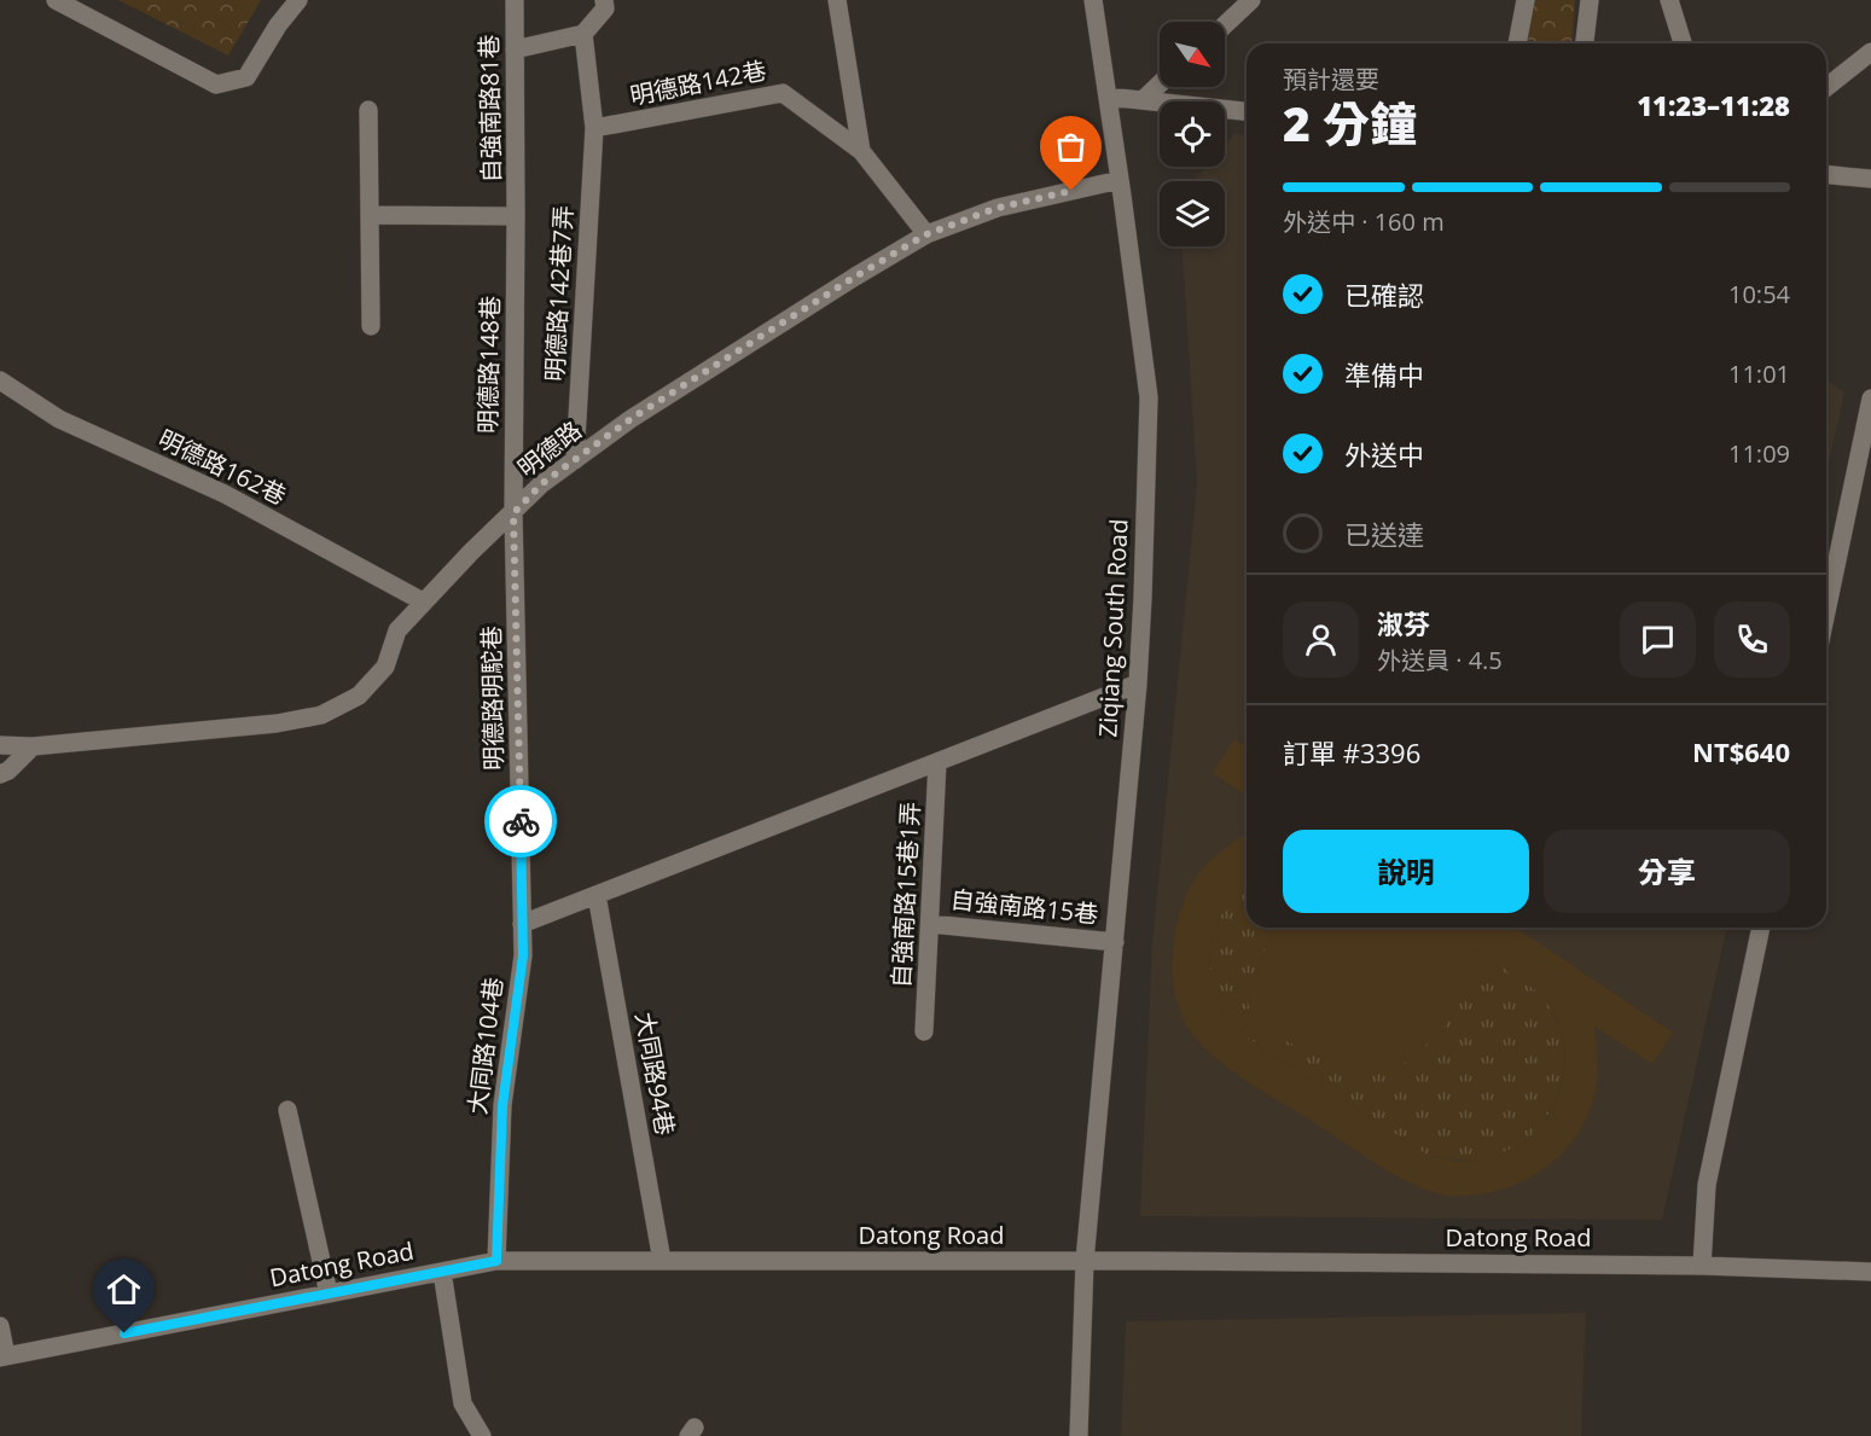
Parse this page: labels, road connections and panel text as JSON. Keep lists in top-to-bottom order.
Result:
{
  "streets": {
    "street": [
      "明德路142巷",
      "自強南路81巷",
      "明德路142巷7弄",
      "明德路148巷",
      "明德路",
      "明德路162巷",
      "Ziqiang South Road",
      "明德路明駝巷",
      "自強南路15巷1弄",
      "自強南路15巷",
      "大同路104巷",
      "大同路94巷",
      "Datong Road"
    ]
  },
  "crossings": [
    ["明德路142巷", "明德路142巷7弄"],
    ["明德路142巷", "明德路"],
    ["自強南路81巷", "明德路148巷"],
    ["明德路142巷7弄", "明德路"],
    ["明德路148巷", "明德路"],
    ["明德路148巷", "明德路明駝巷"],
    ["明德路", "明德路162巷"],
    ["明德路", "Ziqiang South Road"],
    ["明德路", "明德路明駝巷"],
    ["Ziqiang South Road", "自強南路15巷"],
    ["Ziqiang South Road", "Datong Road"],
    ["明德路明駝巷", "大同路104巷"],
    ["自強南路15巷1弄", "自強南路15巷"],
    ["大同路104巷", "Datong Road"],
    ["大同路94巷", "Datong Road"]
  ],
  "north": "bottom right",
  "page": {
    "heading": ["2 分鐘", "預計還要", "11:23–11:28"],
    "panel": [
      "淑芬",
      "外送員 · 4.5",
      "訂單 #3396",
      "NT$640"
    ],
    "bar": "外送中 · 160 m",
    "list": [
      ["已確認", "10:54"],
      ["準備中", "11:01"],
      ["外送中", "11:09"],
      "已送達"
    ],
    "buttons": ["說明", "分享"]
  }
}
